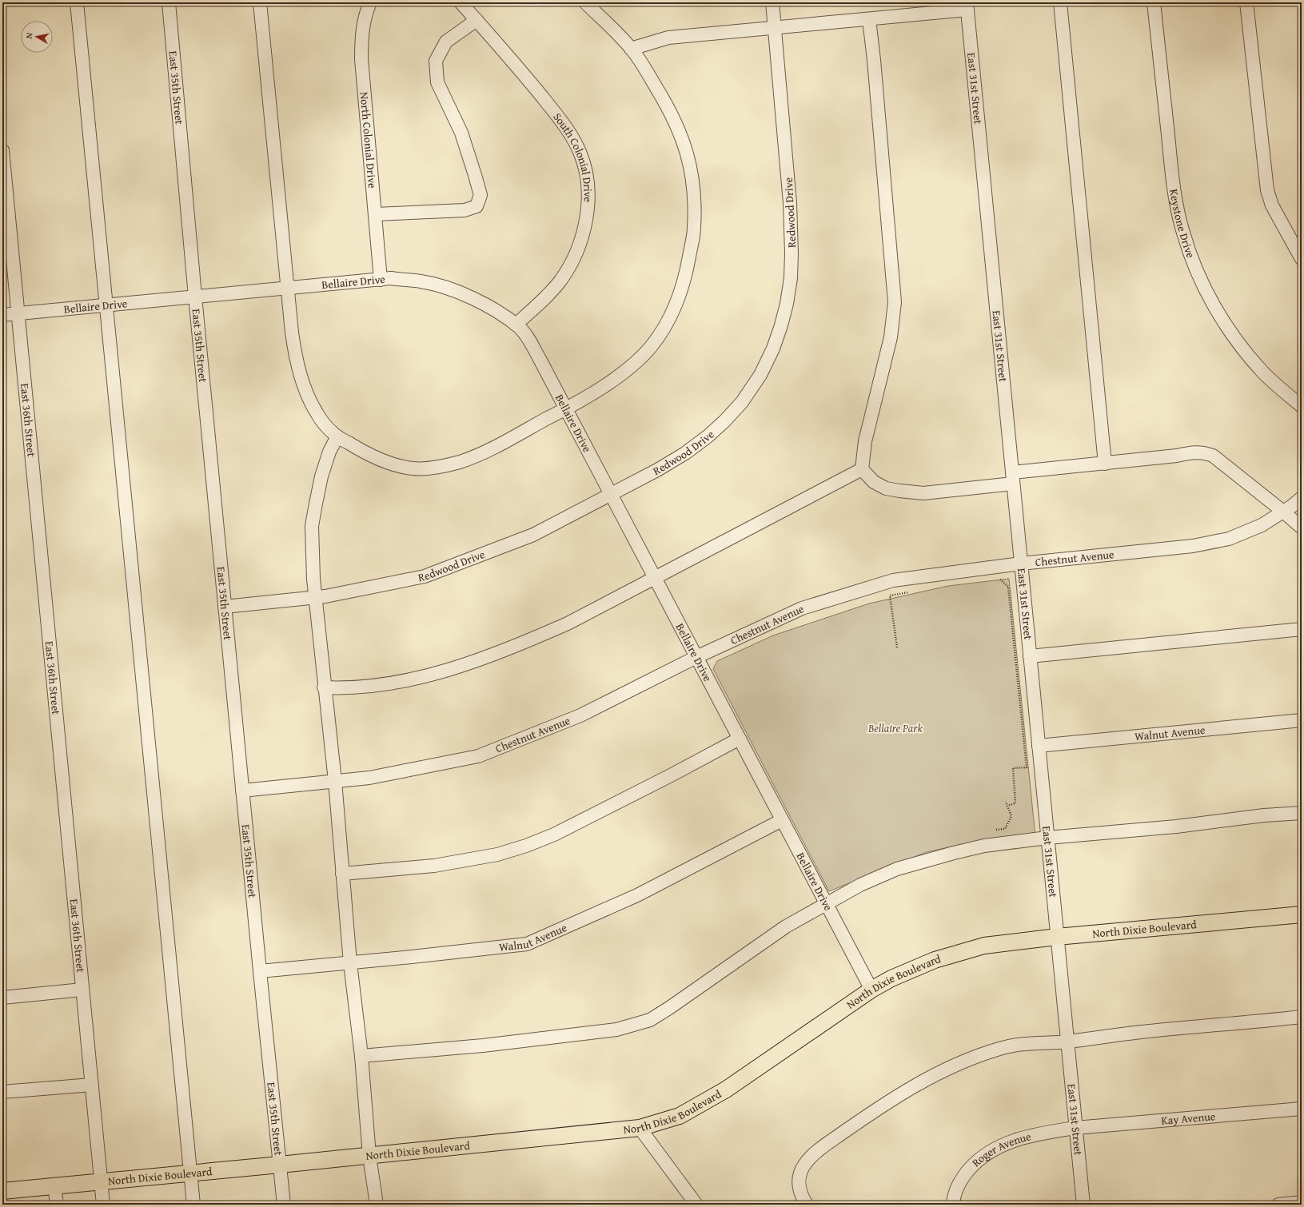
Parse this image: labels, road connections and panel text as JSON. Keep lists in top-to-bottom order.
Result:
{
  "streets": {
    "main road": ["North Dixie Boulevard"],
    "street": [
      "East 35th Street",
      "East 31st Street",
      "North Colonial Drive",
      "South Colonial Drive",
      "Redwood Drive",
      "Keystone Drive",
      "Bellaire Drive",
      "East 36th Street",
      "Chestnut Avenue",
      "Walnut Avenue",
      "Kay Avenue",
      "Roger Avenue"
    ]
  },
  "crossings": [
    ["East 35th Street", "Redwood Drive"],
    ["East 35th Street", "Bellaire Drive"],
    ["East 35th Street", "Chestnut Avenue"],
    ["East 35th Street", "Walnut Avenue"],
    ["East 35th Street", "North Dixie Boulevard"],
    ["East 31st Street", "Chestnut Avenue"],
    ["East 31st Street", "Walnut Avenue"],
    ["East 31st Street", "North Dixie Boulevard"],
    ["East 31st Street", "Kay Avenue"],
    ["East 31st Street", "Roger Avenue"],
    ["North Colonial Drive", "Bellaire Drive"],
    ["South Colonial Drive", "Bellaire Drive"],
    ["Redwood Drive", "Bellaire Drive"],
    ["Bellaire Drive", "East 36th Street"],
    ["Bellaire Drive", "Chestnut Avenue"],
    ["Bellaire Drive", "Walnut Avenue"],
    ["Bellaire Drive", "North Dixie Boulevard"],
    ["East 36th Street", "North Dixie Boulevard"],
    ["Kay Avenue", "Roger Avenue"]
  ],
  "parks": ["Bellaire Park"],
  "north": "left"
}
